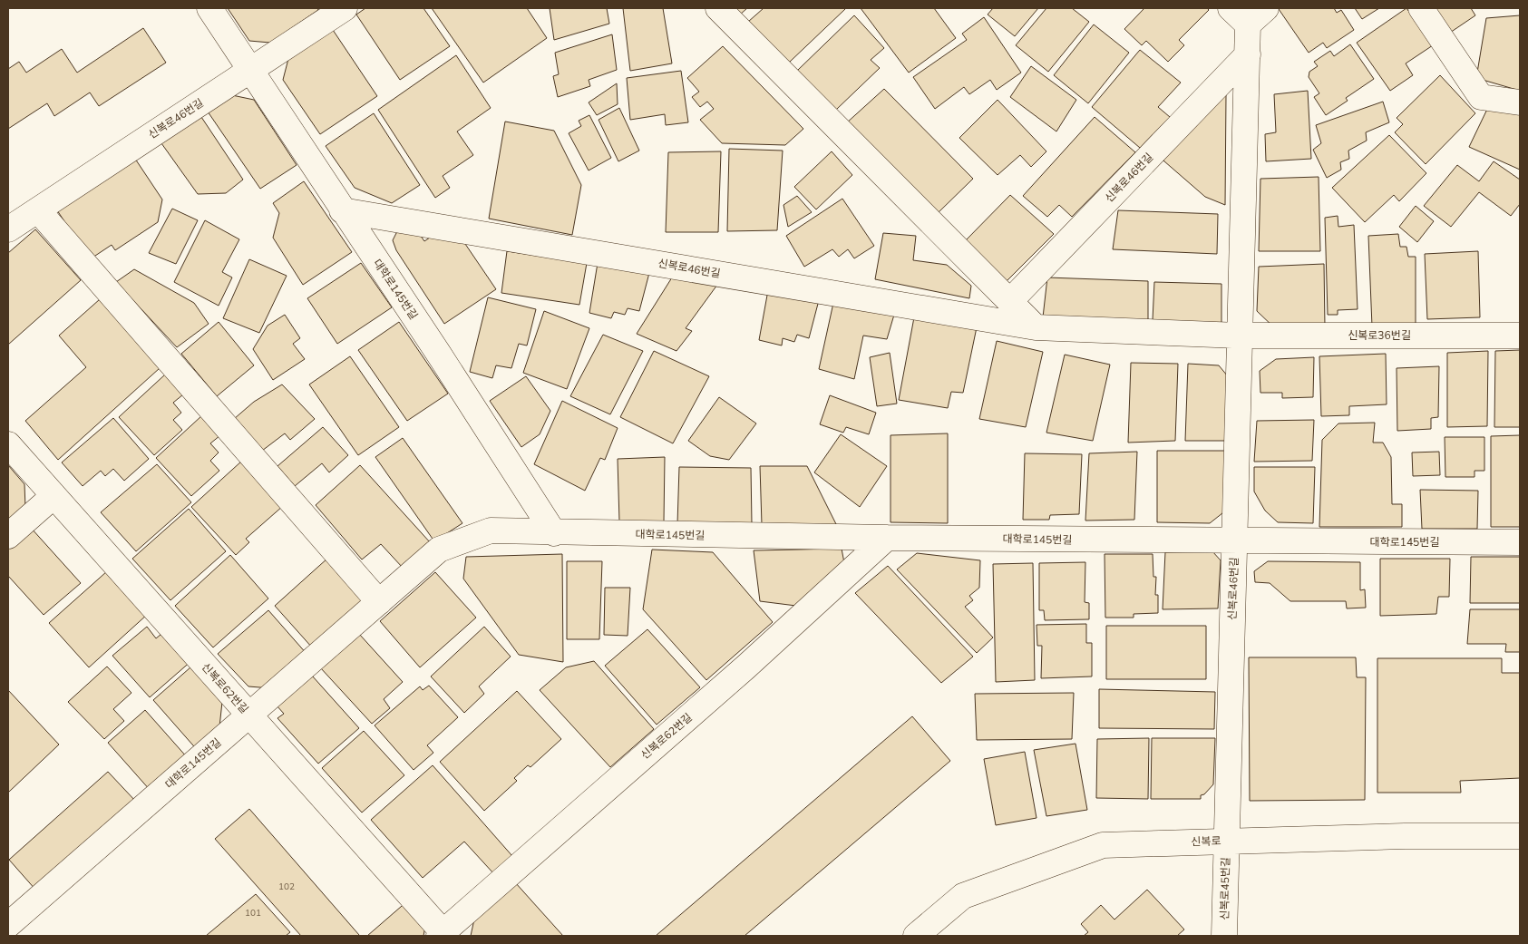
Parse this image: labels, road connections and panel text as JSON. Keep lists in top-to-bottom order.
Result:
{
  "streets": {
    "street": [
      "신복로46번길",
      "대학로145번길",
      "신복로36번길",
      "신복로62번길",
      "신복로",
      "신복로45번길"
    ]
  },
  "crossings": [
    ["신복로46번길", "대학로145번길"],
    ["신복로46번길", "신복로36번길"],
    ["신복로46번길", "신복로"],
    ["신복로46번길", "신복로45번길"],
    ["대학로145번길", "신복로62번길"],
    ["신복로", "신복로45번길"]
  ],
  "house_numbers": ["102", "101"]
}
